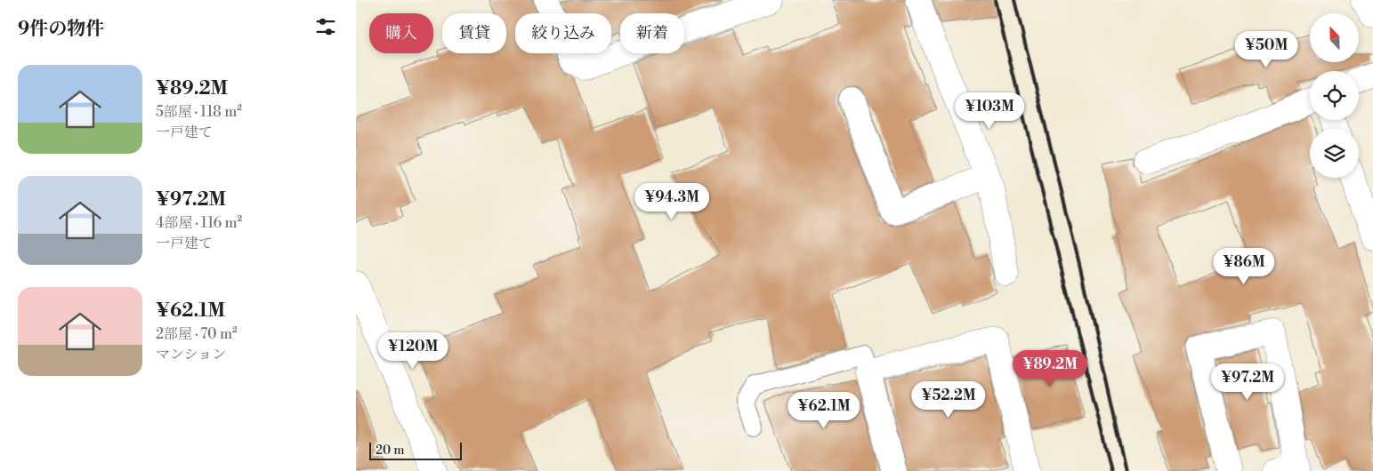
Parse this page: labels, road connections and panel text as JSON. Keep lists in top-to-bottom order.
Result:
{
  "scale_bar": "20 m",
  "north": "top",
  "page": {
    "heading": "9件の物件",
    "chip": [
      "購入",
      "賃貸",
      "絞り込み",
      "新着"
    ],
    "price": [
      "¥50M",
      "¥103M",
      "¥94.3M",
      "¥86M",
      "¥120M",
      "¥89.2M",
      "¥97.2M",
      "¥52.2M",
      "¥62.1M"
    ],
    "list": [
      {
        "name": "¥89.2M",
        "note": "5部屋 · 118 m² · 一戸建て"
      },
      {
        "name": "¥97.2M",
        "note": "4部屋 · 116 m² · 一戸建て"
      },
      {
        "name": "¥62.1M",
        "note": "2部屋 · 70 m² · マンション"
      }
    ],
    "scale": "20 m"
  }
}
